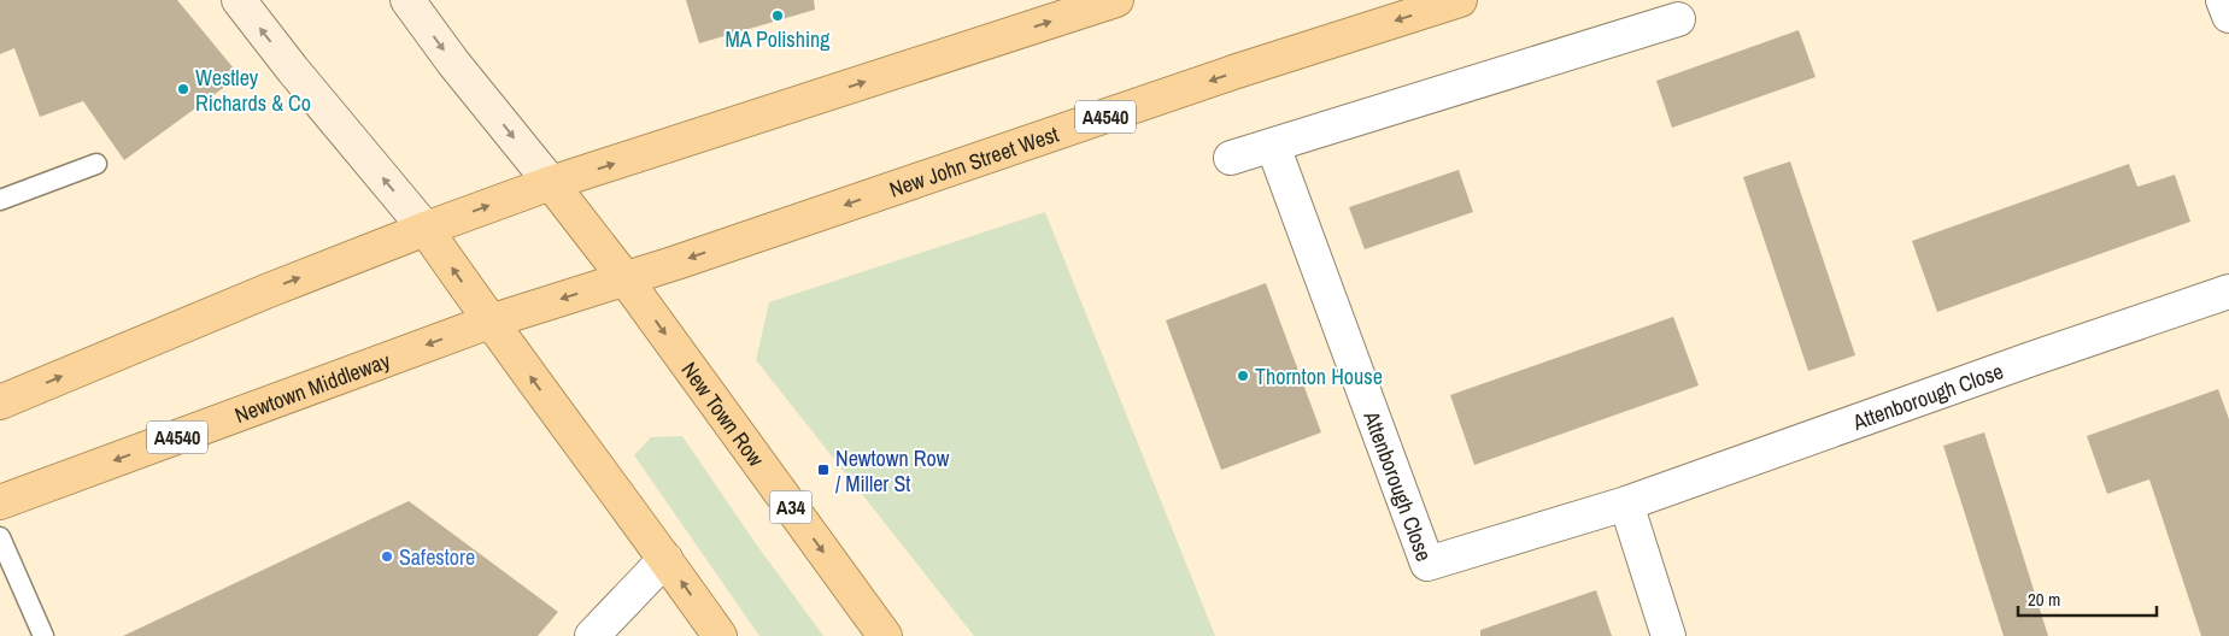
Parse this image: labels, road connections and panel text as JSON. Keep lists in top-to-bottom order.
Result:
{
  "streets": {
    "highway": [
      "A4540",
      "New John Street West",
      "Newtown Middleway",
      "New Town Row",
      "A34"
    ],
    "street": ["Attenborough Close"]
  },
  "crossings": [
    ["New John Street West", "Newtown Middleway"],
    ["New John Street West", "New Town Row"],
    ["New John Street West", "A34"],
    ["New Town Row", "A34"]
  ],
  "places": {
    "other": [
      "MA Polishing",
      "Westley Richards & Co",
      "Thornton House",
      "Safestore"
    ],
    "transit": ["Newtown Row / Miller St"]
  },
  "scale_bar": "20 m"
}
